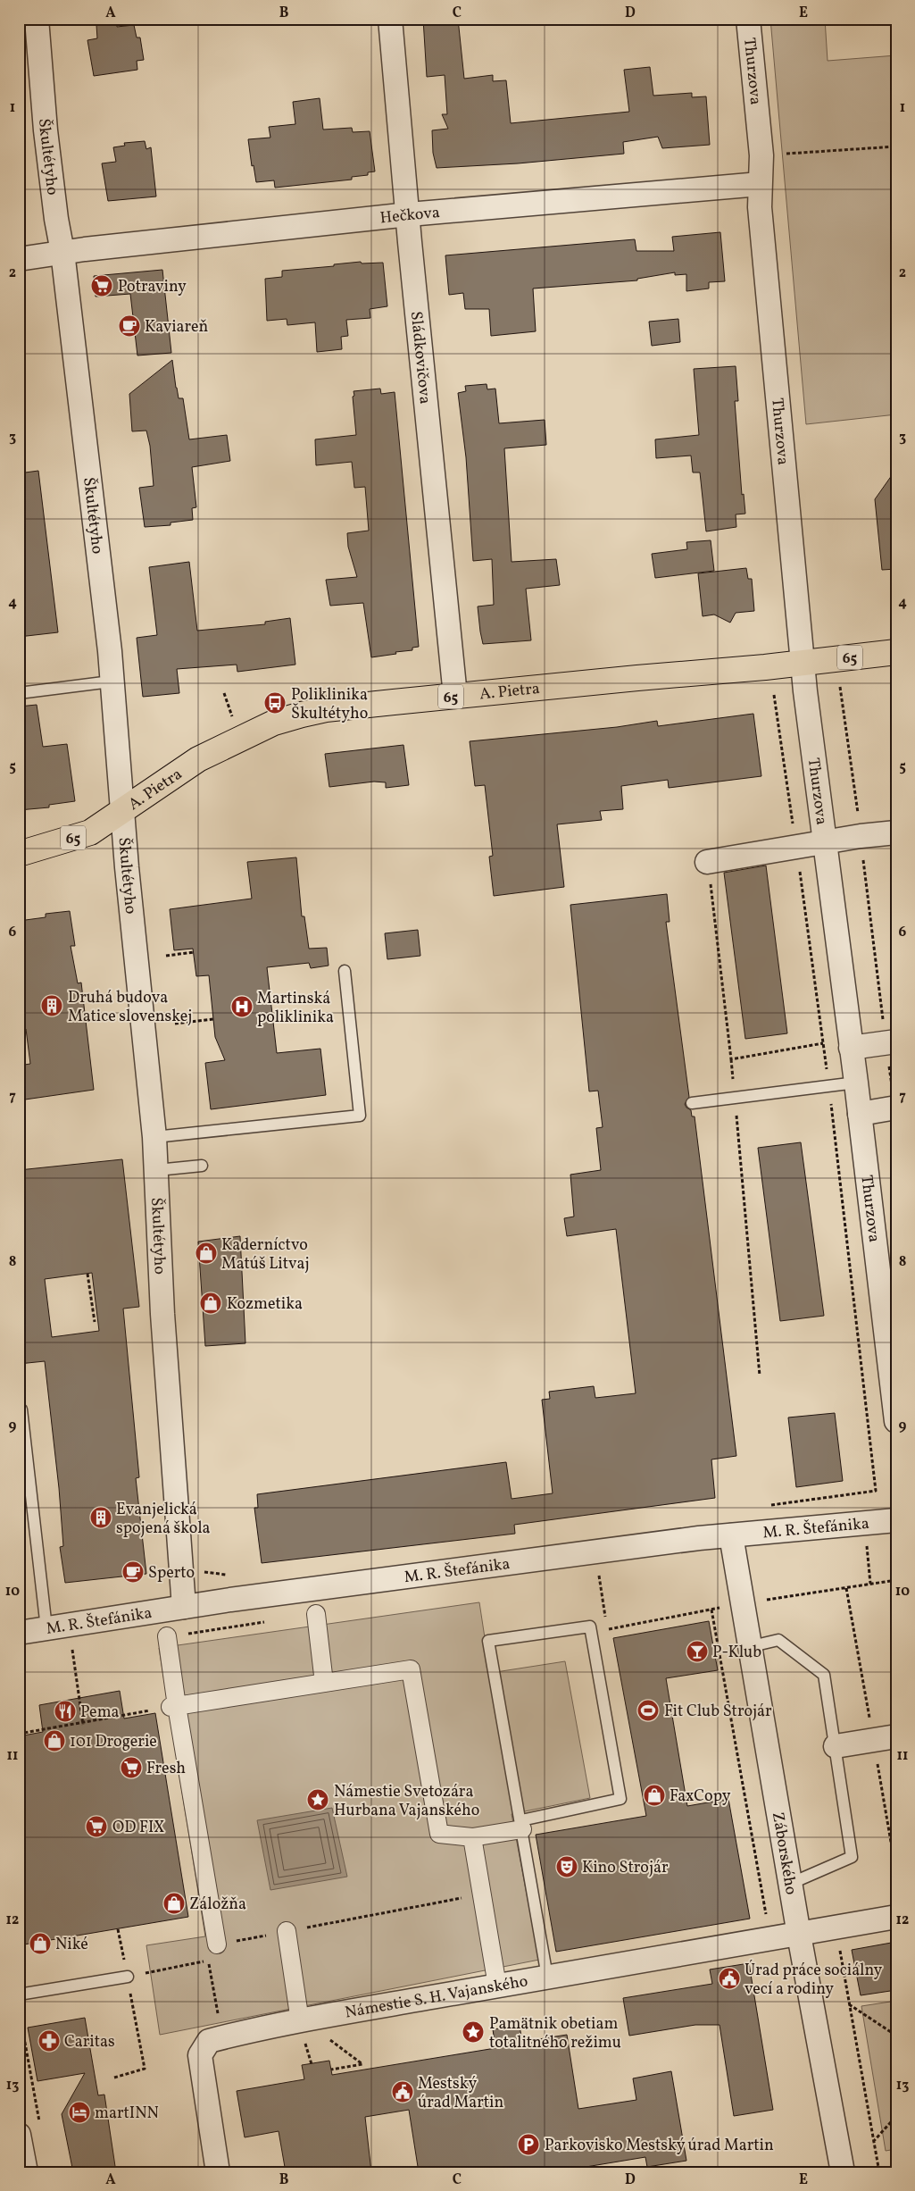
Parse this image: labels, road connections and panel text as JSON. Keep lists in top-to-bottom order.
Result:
{
  "streets": {
    "main road": ["65", "A. Pietra"],
    "street": [
      "Thurzova",
      "Škultétyho",
      "Hečkova",
      "Sládkovičova",
      "M. R. Štefánika",
      "Záborského",
      "Námestie S. H. Vajanského"
    ]
  },
  "crossings": [
    ["Thurzova", "Hečkova"],
    ["Thurzova", "A. Pietra"],
    ["Škultétyho", "Hečkova"],
    ["Škultétyho", "65"],
    ["Škultétyho", "A. Pietra"],
    ["Škultétyho", "M. R. Štefánika"],
    ["Hečkova", "Sládkovičova"],
    ["Sládkovičova", "A. Pietra"],
    ["65", "A. Pietra"],
    ["M. R. Štefánika", "Záborského"],
    ["Záborského", "Námestie S. H. Vajanského"]
  ],
  "places": {
    "supermarket": ["Potraviny", "Fresh", "OD FIX"],
    "cafe": ["Kaviareň", "Sperto"],
    "bus stop": ["Poliklinika Škultétyho"],
    "building": ["Druhá budova Matice slovenskej", "Evanjelická spojená škola"],
    "hospital": ["Martinská poliklinika"],
    "shop": [
      "Kaderníctvo Matúš Litvaj",
      "Kozmetika",
      "101 Drogerie",
      "FaxCopy",
      "Záložňa",
      "Niké"
    ],
    "bar": ["P-Klub"],
    "sports": ["Fit Club Strojár"],
    "restaurant": ["Pema"],
    "place": ["Námestie Svetozára Hurbana Vajanského", "Pamätnik obetiam totalitného režimu"],
    "theatre": ["Kino Strojár"],
    "public building": ["Úrad práce sociálny vecí a rodiny", "Mestský úrad Martin"],
    "pharmacy": ["Caritas"],
    "hotel": ["martINN"],
    "parking": ["Parkovisko Mestský úrad Martin"]
  },
  "grid": {
    "columns": [
      "A",
      "B",
      "C",
      "D",
      "E"
    ],
    "rows": [
      "1",
      "2",
      "3",
      "4",
      "5",
      "6",
      "7",
      "8",
      "9",
      "10",
      "11",
      "12",
      "13"
    ]
  }
}
